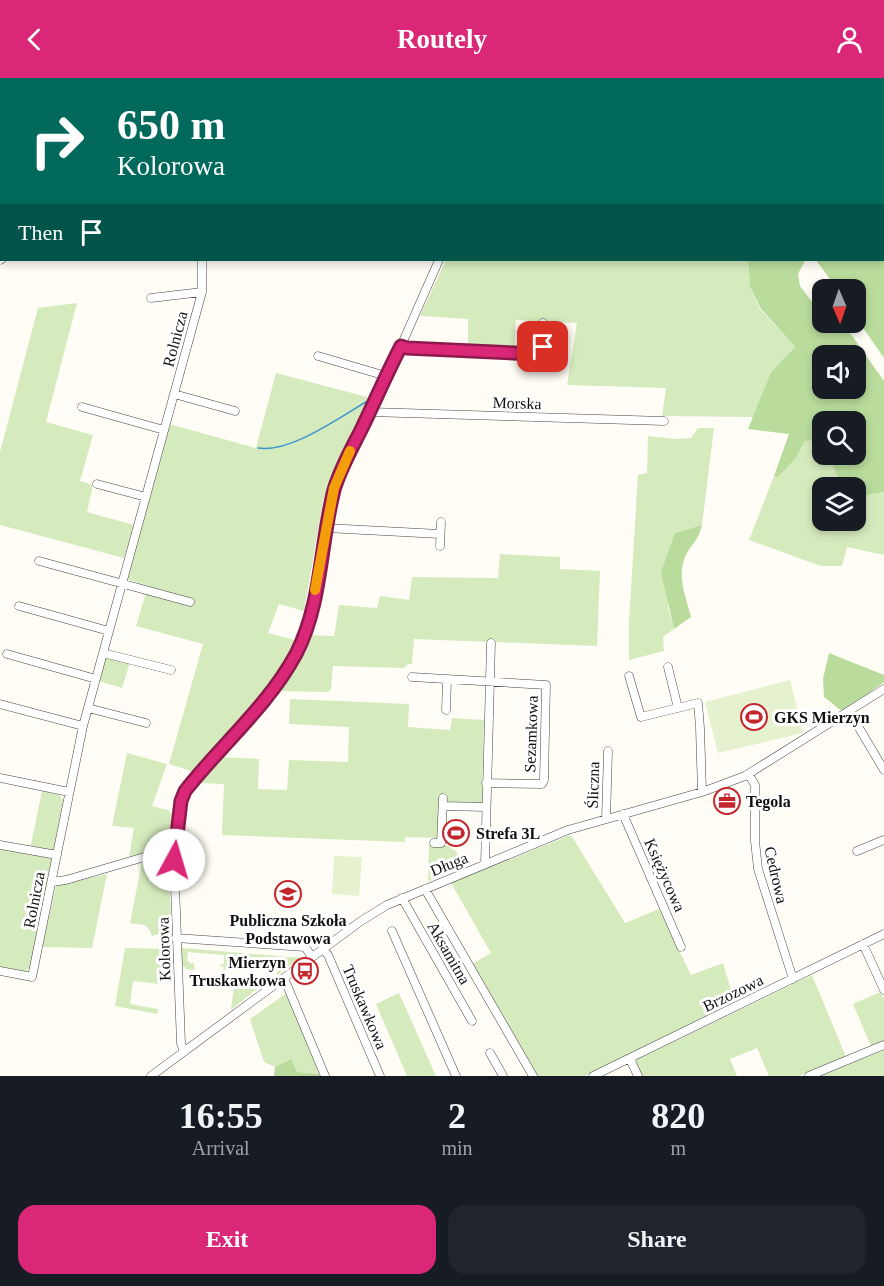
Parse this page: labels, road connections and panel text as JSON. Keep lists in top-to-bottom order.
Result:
{
  "streets": {
    "street": [
      "Rolnicza",
      "Morska",
      "Sezamkowa",
      "Śliczna",
      "Długa",
      "Księżycowa",
      "Cedrowa",
      "Kolorowa",
      "Aksamitna",
      "Brzozowa",
      "Truskawkowa"
    ]
  },
  "crossings": [
    ["Morska", "Kolorowa"],
    ["Śliczna", "Długa"],
    ["Długa", "Księżycowa"],
    ["Długa", "Cedrowa"],
    ["Długa", "Kolorowa"],
    ["Długa", "Aksamitna"],
    ["Długa", "Truskawkowa"],
    ["Cedrowa", "Brzozowa"]
  ],
  "places": {
    "sports": ["GKS Mierzyn", "Strefa 3L"],
    "office": ["Tegola"],
    "school or university": ["Publiczna Szkoła Podstawowa"],
    "bus stop": ["Mierzyn Truskawkowa"]
  },
  "north": "bottom",
  "page": {
    "header": "Routely",
    "turn": ["650 m", "Kolorowa"],
    "then": "Then",
    "eta": [
      "16:55",
      "Arrival",
      "2",
      "min",
      "820",
      "m"
    ],
    "buttons": ["Exit", "Share"]
  }
}
